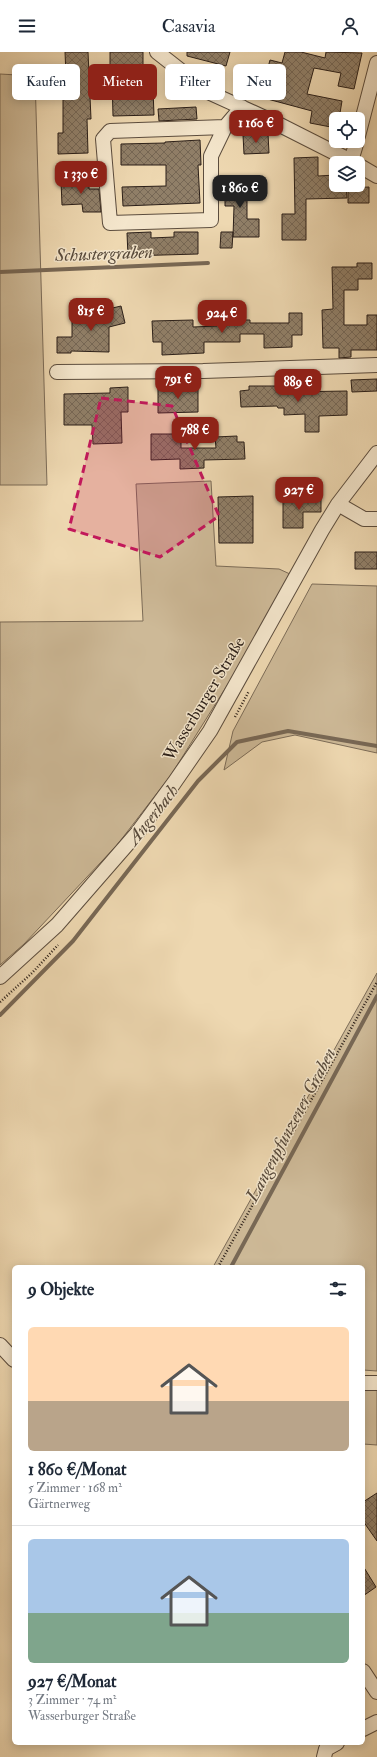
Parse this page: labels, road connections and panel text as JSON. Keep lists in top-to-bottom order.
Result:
{
  "streets": {
    "street": ["Wasserburger Straße"]
  },
  "water": ["Schustergraben", "Angerbach", "Langenpfunzener Graben"],
  "page": {
    "header": "Casavia",
    "chip": [
      "Kaufen",
      "Mieten",
      "Filter",
      "Neu"
    ],
    "price": [
      "1 160 €",
      "1 330 €",
      "1 860 €",
      "815 €",
      "924 €",
      "791 €",
      "889 €",
      "788 €",
      "927 €"
    ],
    "heading": "9 Objekte",
    "list": [
      {
        "name": "1 860 €/Monat",
        "note": "5 Zimmer · 168 m² · Gärtnerweg"
      },
      {
        "name": "927 €/Monat",
        "note": "3 Zimmer · 74 m² · Wasserburger Straße"
      }
    ]
  }
}
